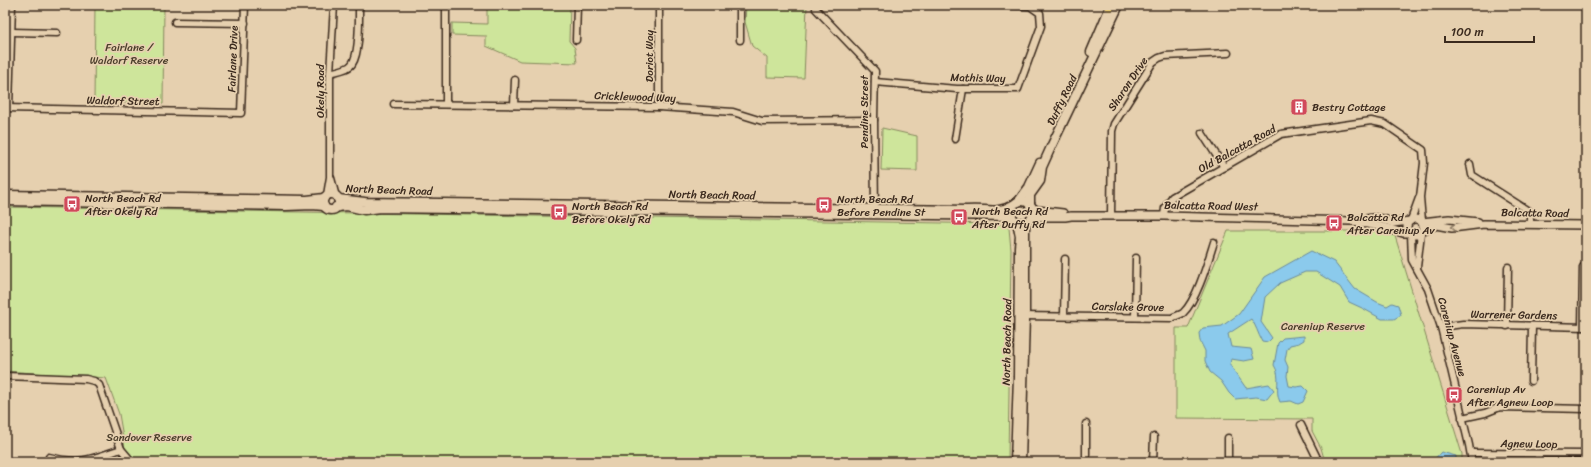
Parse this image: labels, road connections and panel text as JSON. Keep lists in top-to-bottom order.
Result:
{
  "streets": {
    "main road": ["Duffy Road", "North Beach Road"],
    "street": [
      "Doriot Way",
      "Fairlane Drive",
      "Mathis Way",
      "Sharon Drive",
      "Okely Road",
      "Cricklewood Way",
      "Waldorf Street",
      "Pendine Street",
      "Old Balcatta Road",
      "Balcatta Road West",
      "Balcatta Road",
      "Carslake Grove",
      "Warrener Gardens",
      "Careniup Avenue",
      "Agnew Loop"
    ]
  },
  "crossings": [
    ["Doriot Way", "Cricklewood Way"],
    ["Fairlane Drive", "Waldorf Street"],
    ["Mathis Way", "Pendine Street"],
    ["Sharon Drive", "Balcatta Road West"],
    ["Okely Road", "North Beach Road"],
    ["Cricklewood Way", "Pendine Street"],
    ["Duffy Road", "North Beach Road"],
    ["Duffy Road", "Balcatta Road West"],
    ["Pendine Street", "North Beach Road"],
    ["Old Balcatta Road", "Balcatta Road West"],
    ["North Beach Road", "Balcatta Road West"],
    ["North Beach Road", "Carslake Grove"],
    ["Balcatta Road West", "Balcatta Road"],
    ["Balcatta Road West", "Careniup Avenue"],
    ["Balcatta Road", "Careniup Avenue"],
    ["Warrener Gardens", "Careniup Avenue"],
    ["Careniup Avenue", "Agnew Loop"]
  ],
  "parks": ["Fairlane / Waldorf Reserve", "Careniup Reserve", "Sandover Reserve"],
  "places": {
    "building": ["Bestry Cottage"],
    "bus stop": [
      "North Beach Rd After Okely Rd",
      "North Beach Rd Before Pendine St",
      "North Beach Rd Before Okely Rd",
      "North Beach Rd After Duffy Rd",
      "Balcatta Rd After Careniup Av",
      "Careniup Av After Agnew Loop"
    ]
  },
  "scale_bar": "100 m"
}
